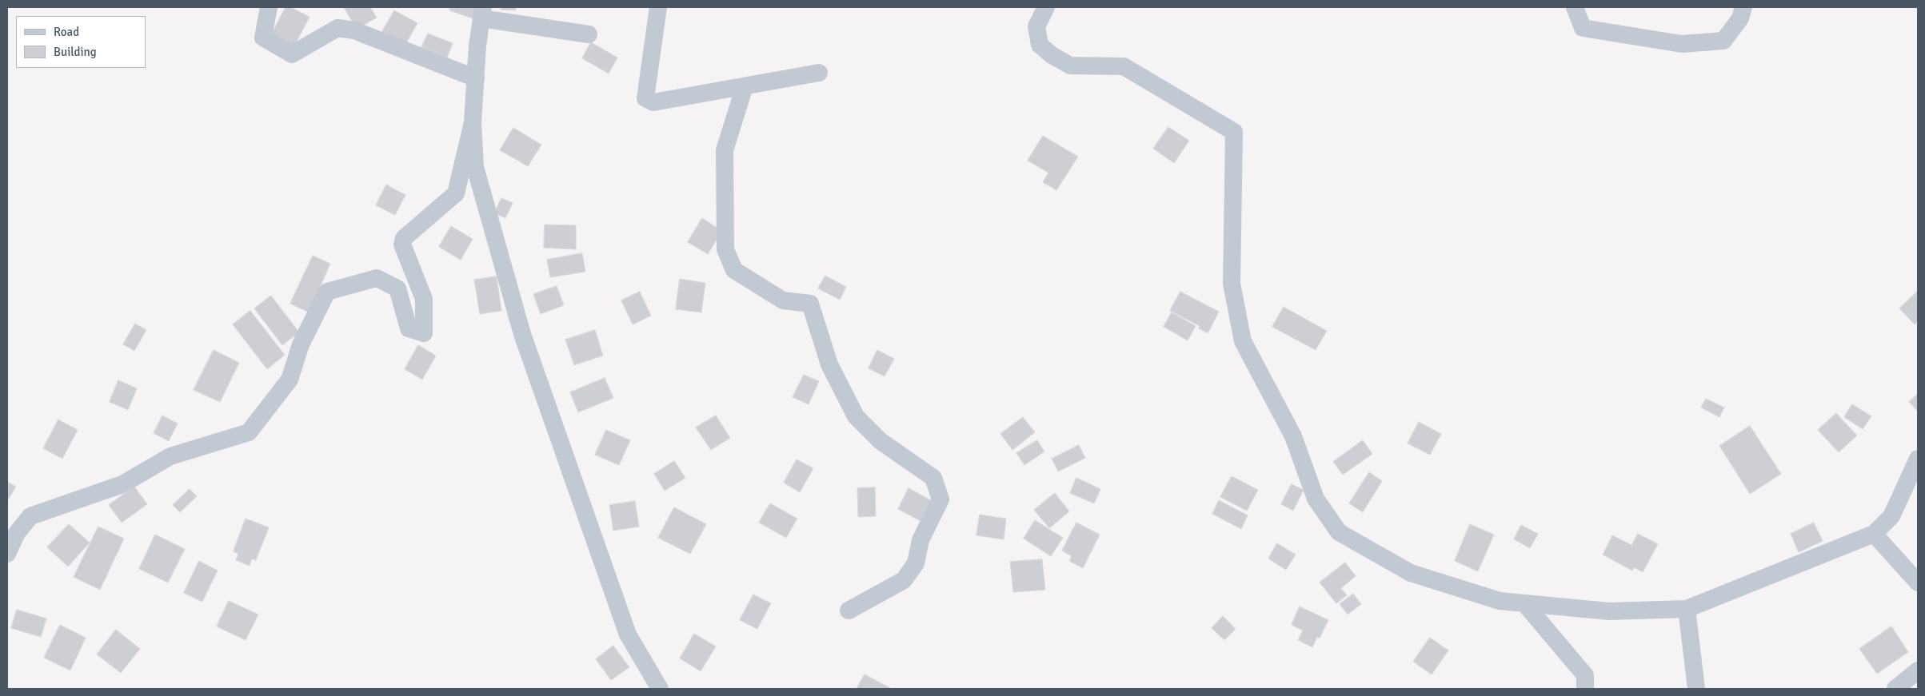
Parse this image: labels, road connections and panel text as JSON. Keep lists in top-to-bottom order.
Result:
{
  "legend": ["Road", "Building"]
}
